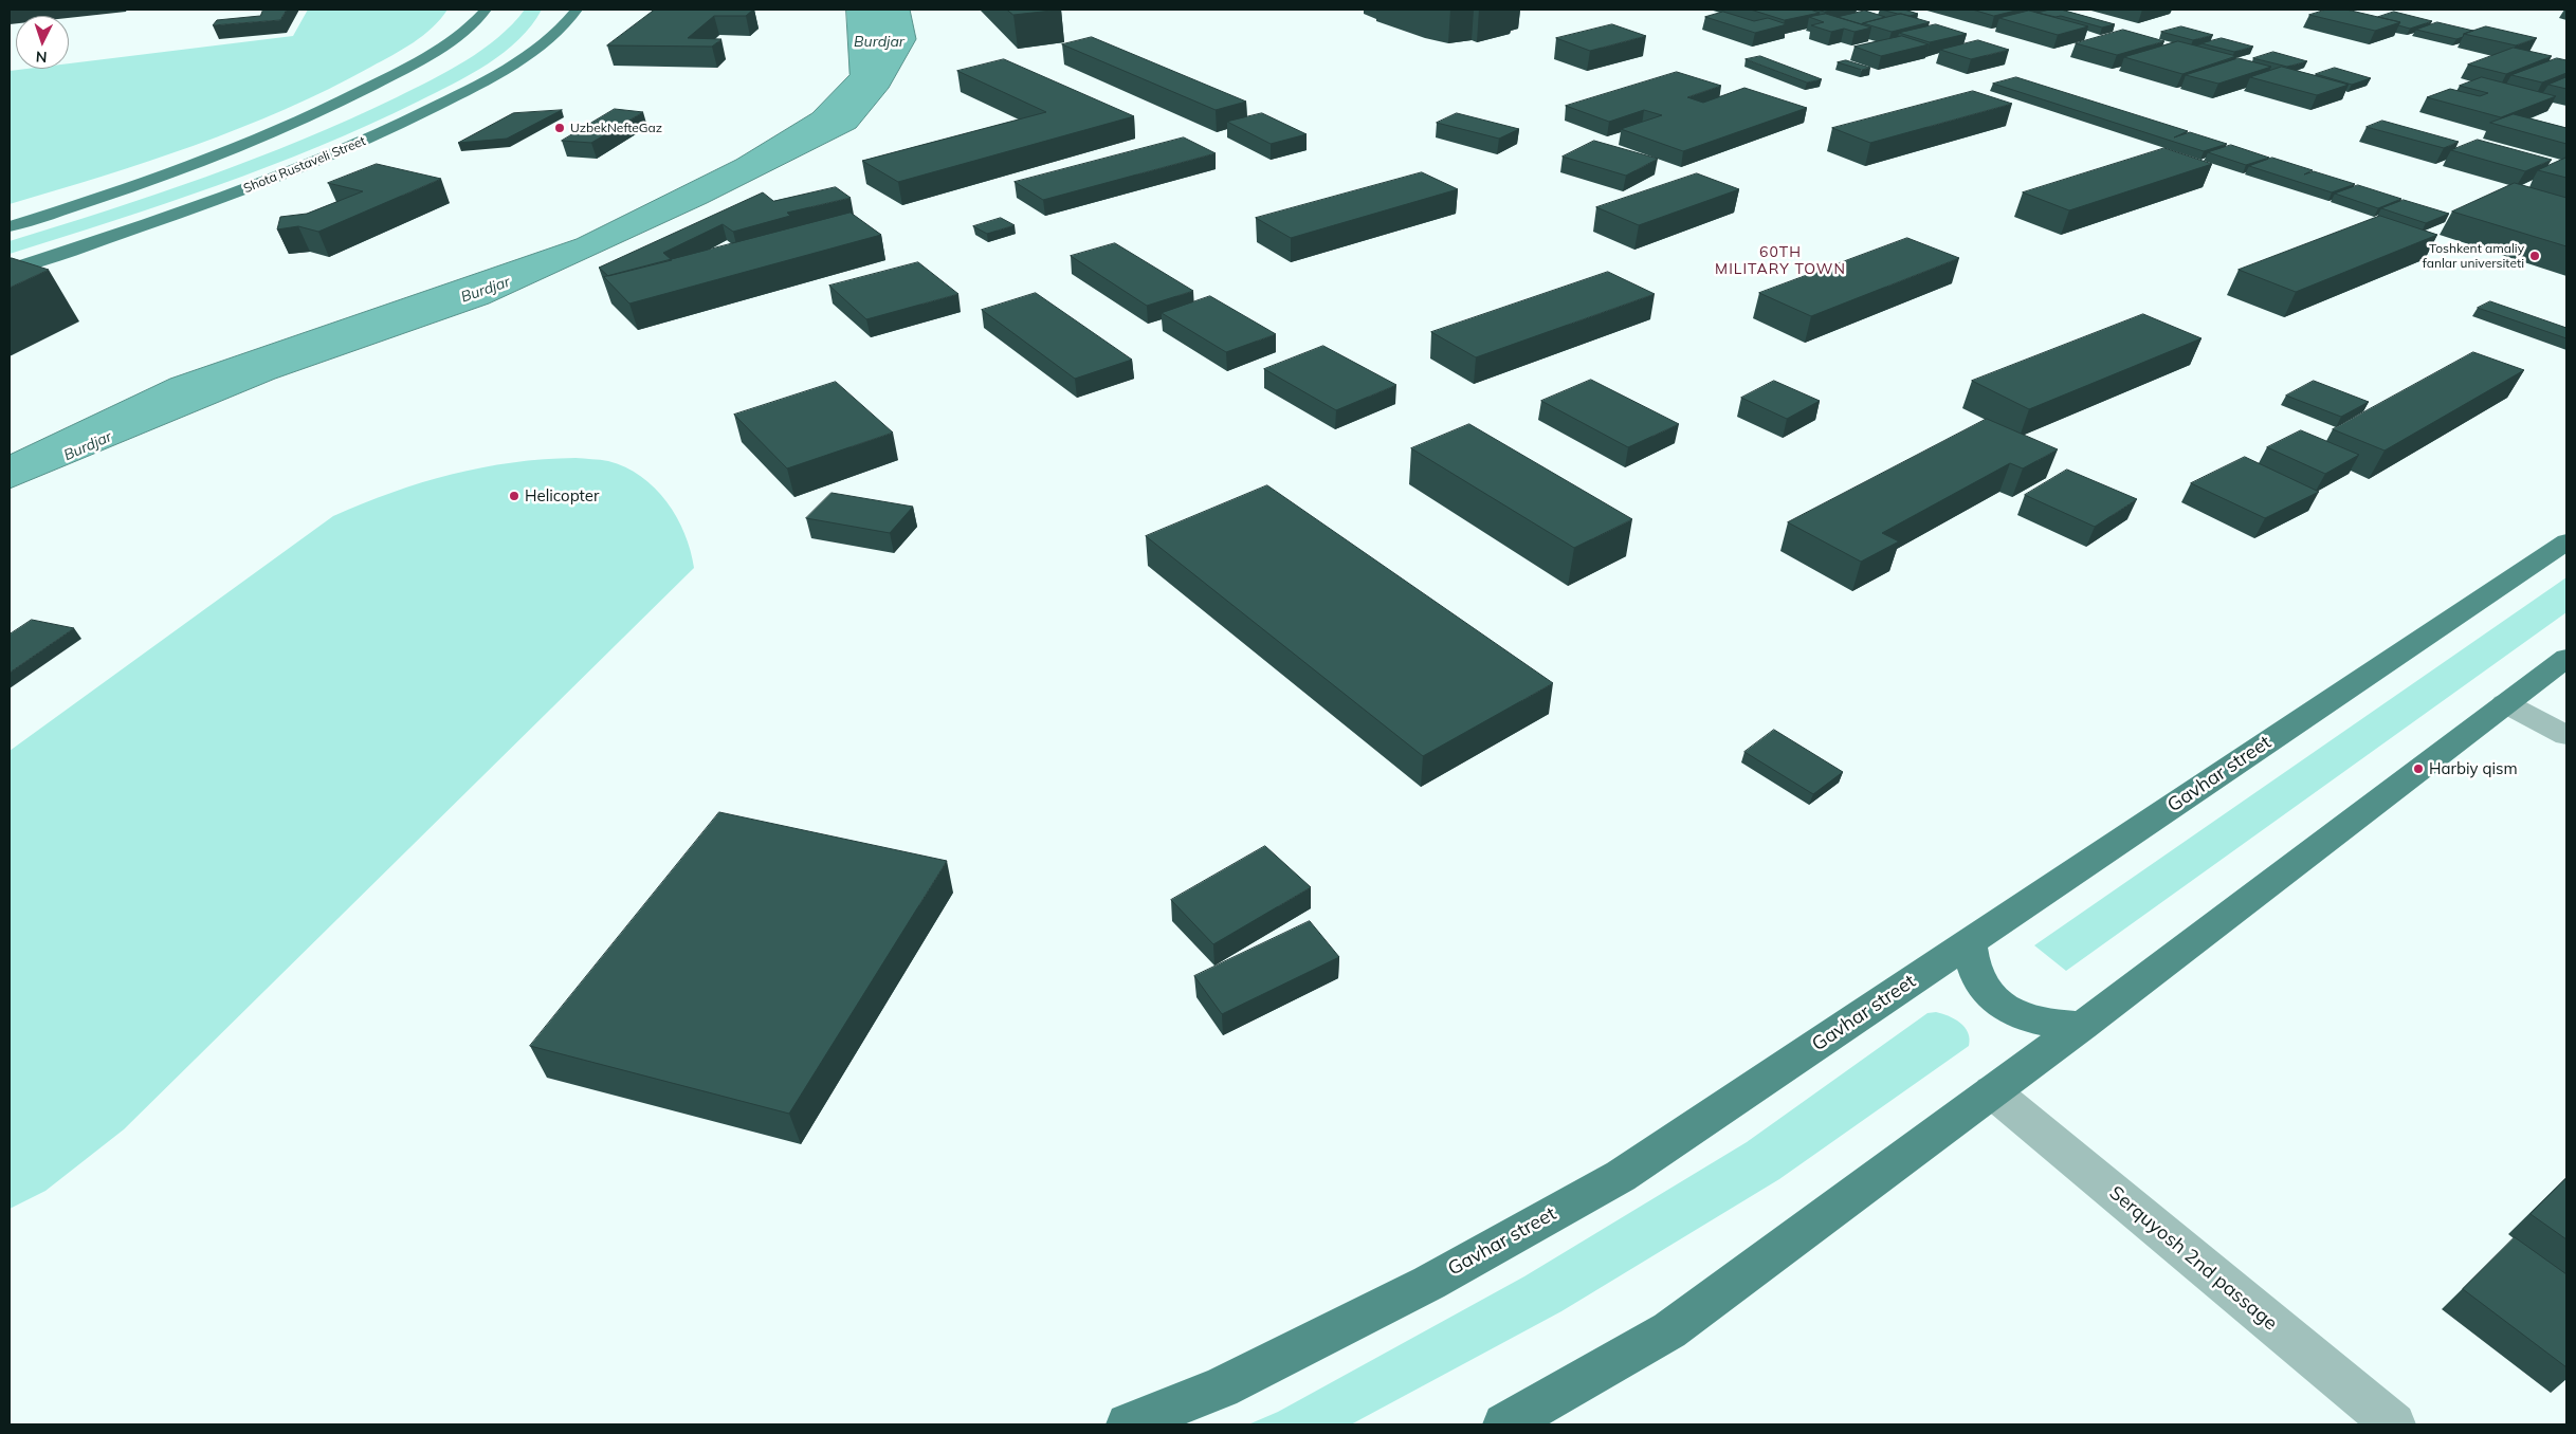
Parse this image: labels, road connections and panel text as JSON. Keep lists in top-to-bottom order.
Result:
{
  "streets": {
    "main road": ["Shota Rustaveli Street", "Gavhar street"],
    "street": ["Serquyosh 2nd passage"]
  },
  "districts": ["60TH MILITARY TOWN"],
  "water": ["Burdjar"],
  "places": [
    "UzbekNefteGaz",
    "Toshkent amaliy fanlar universiteti",
    "Helicopter",
    "Harbiy qism"
  ],
  "north": "bottom"
}
